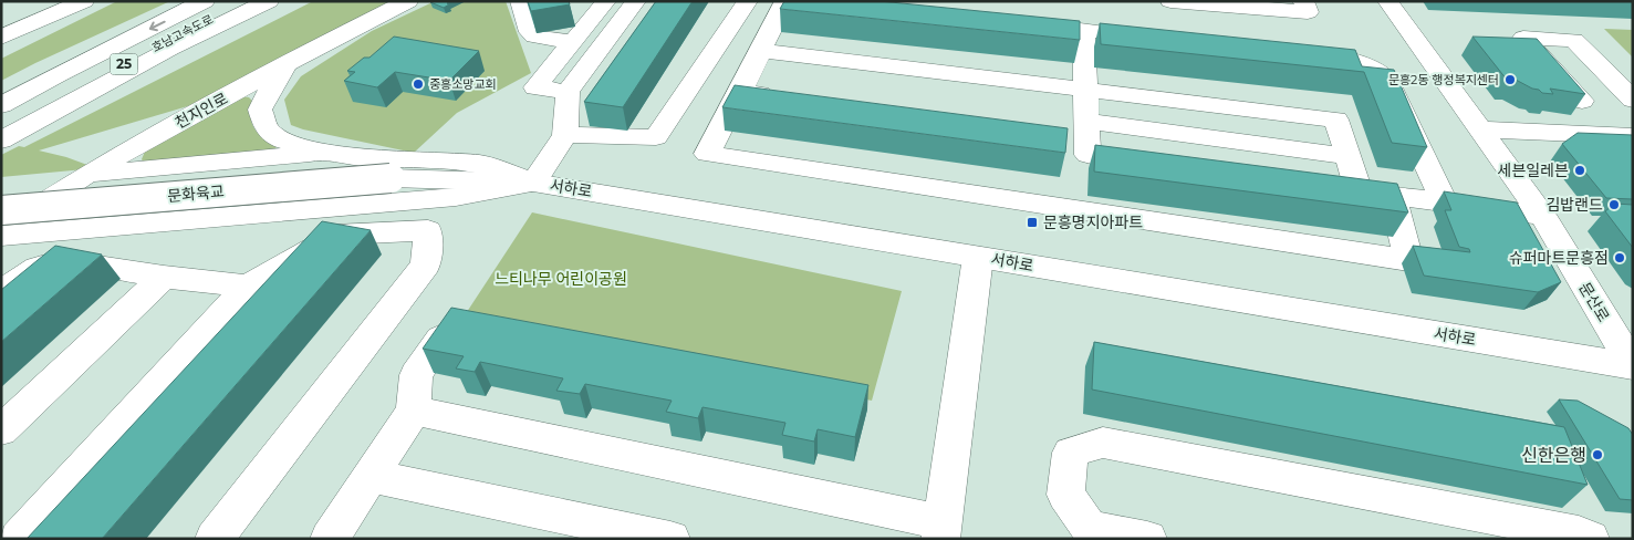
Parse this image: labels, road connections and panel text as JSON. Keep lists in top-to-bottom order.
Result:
{
  "streets": {
    "main road": [
      "호남고속도로",
      "25",
      "천지인로",
      "서하로",
      "문화육교",
      "문산로"
    ]
  },
  "crossings": [
    ["서하로", "문화육교"],
    ["서하로", "문산로"]
  ],
  "parks": ["느티나무 어린이공원"],
  "places": {
    "other": [
      "문흥2동 행정복지센터",
      "중흥소망교회",
      "세븐일레븐",
      "김밥랜드",
      "슈퍼마트문흥점",
      "신한은행"
    ],
    "transit": ["문흥명지아파트"]
  }
}
